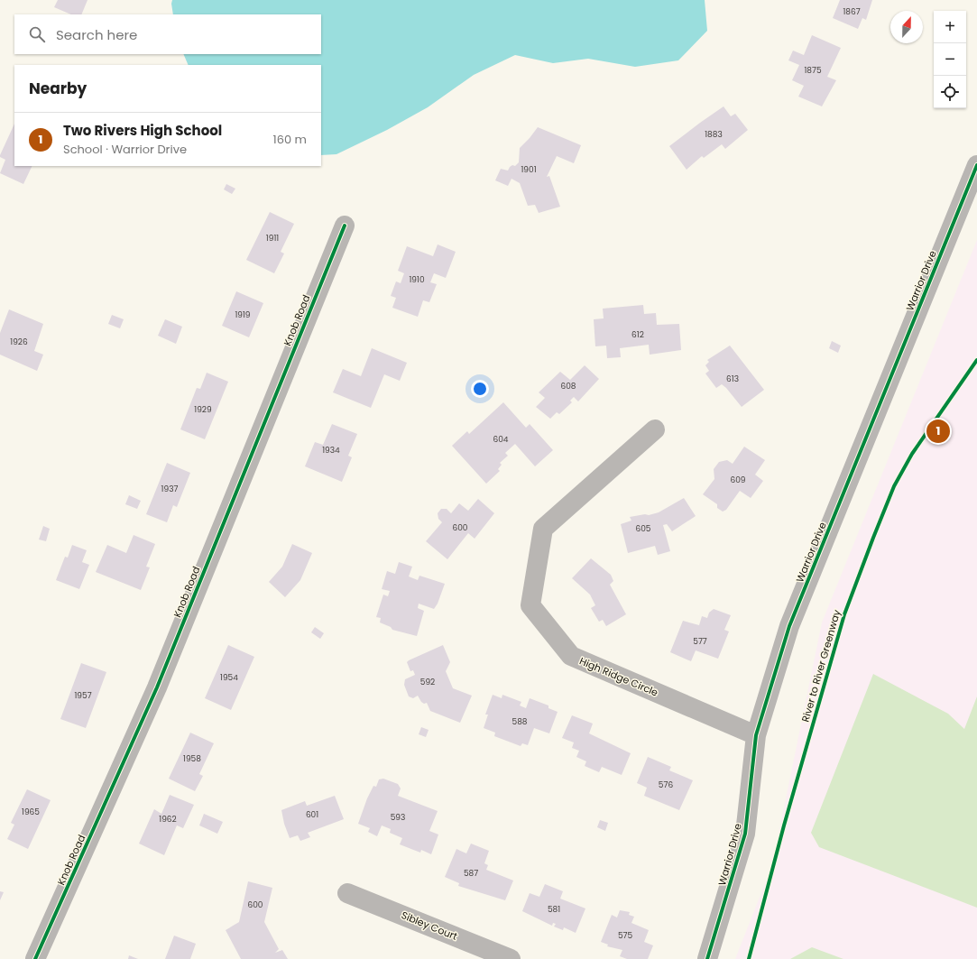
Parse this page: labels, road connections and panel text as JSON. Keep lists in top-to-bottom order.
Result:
{
  "streets": {
    "street": [
      "Warrior Drive",
      "Knob Road",
      "High Ridge Circle",
      "Sibley Court"
    ],
    "cycle path": ["River to River Greenway"]
  },
  "crossings": [
    ["Warrior Drive", "High Ridge Circle"]
  ],
  "house_numbers": [
    "1867",
    "1875",
    "1883",
    "1901",
    "1911",
    "1910",
    "1919",
    "612",
    "1926",
    "613",
    "608",
    "1929",
    "604",
    "1934",
    "609",
    "1937",
    "600",
    "605",
    "577",
    "1954",
    "592",
    "1957",
    "588",
    "1958",
    "576",
    "1965",
    "601",
    "593",
    "1962",
    "587",
    "600",
    "581",
    "575"
  ],
  "north": "top",
  "page": {
    "map_buttons": ["+", "−"],
    "search": "Search here",
    "heading": "Nearby",
    "list": [
      {
        "mark": "1",
        "name": "Two Rivers High School",
        "note": "School · Warrior Drive",
        "value": "160 m"
      }
    ],
    "pins": "1"
  }
}
